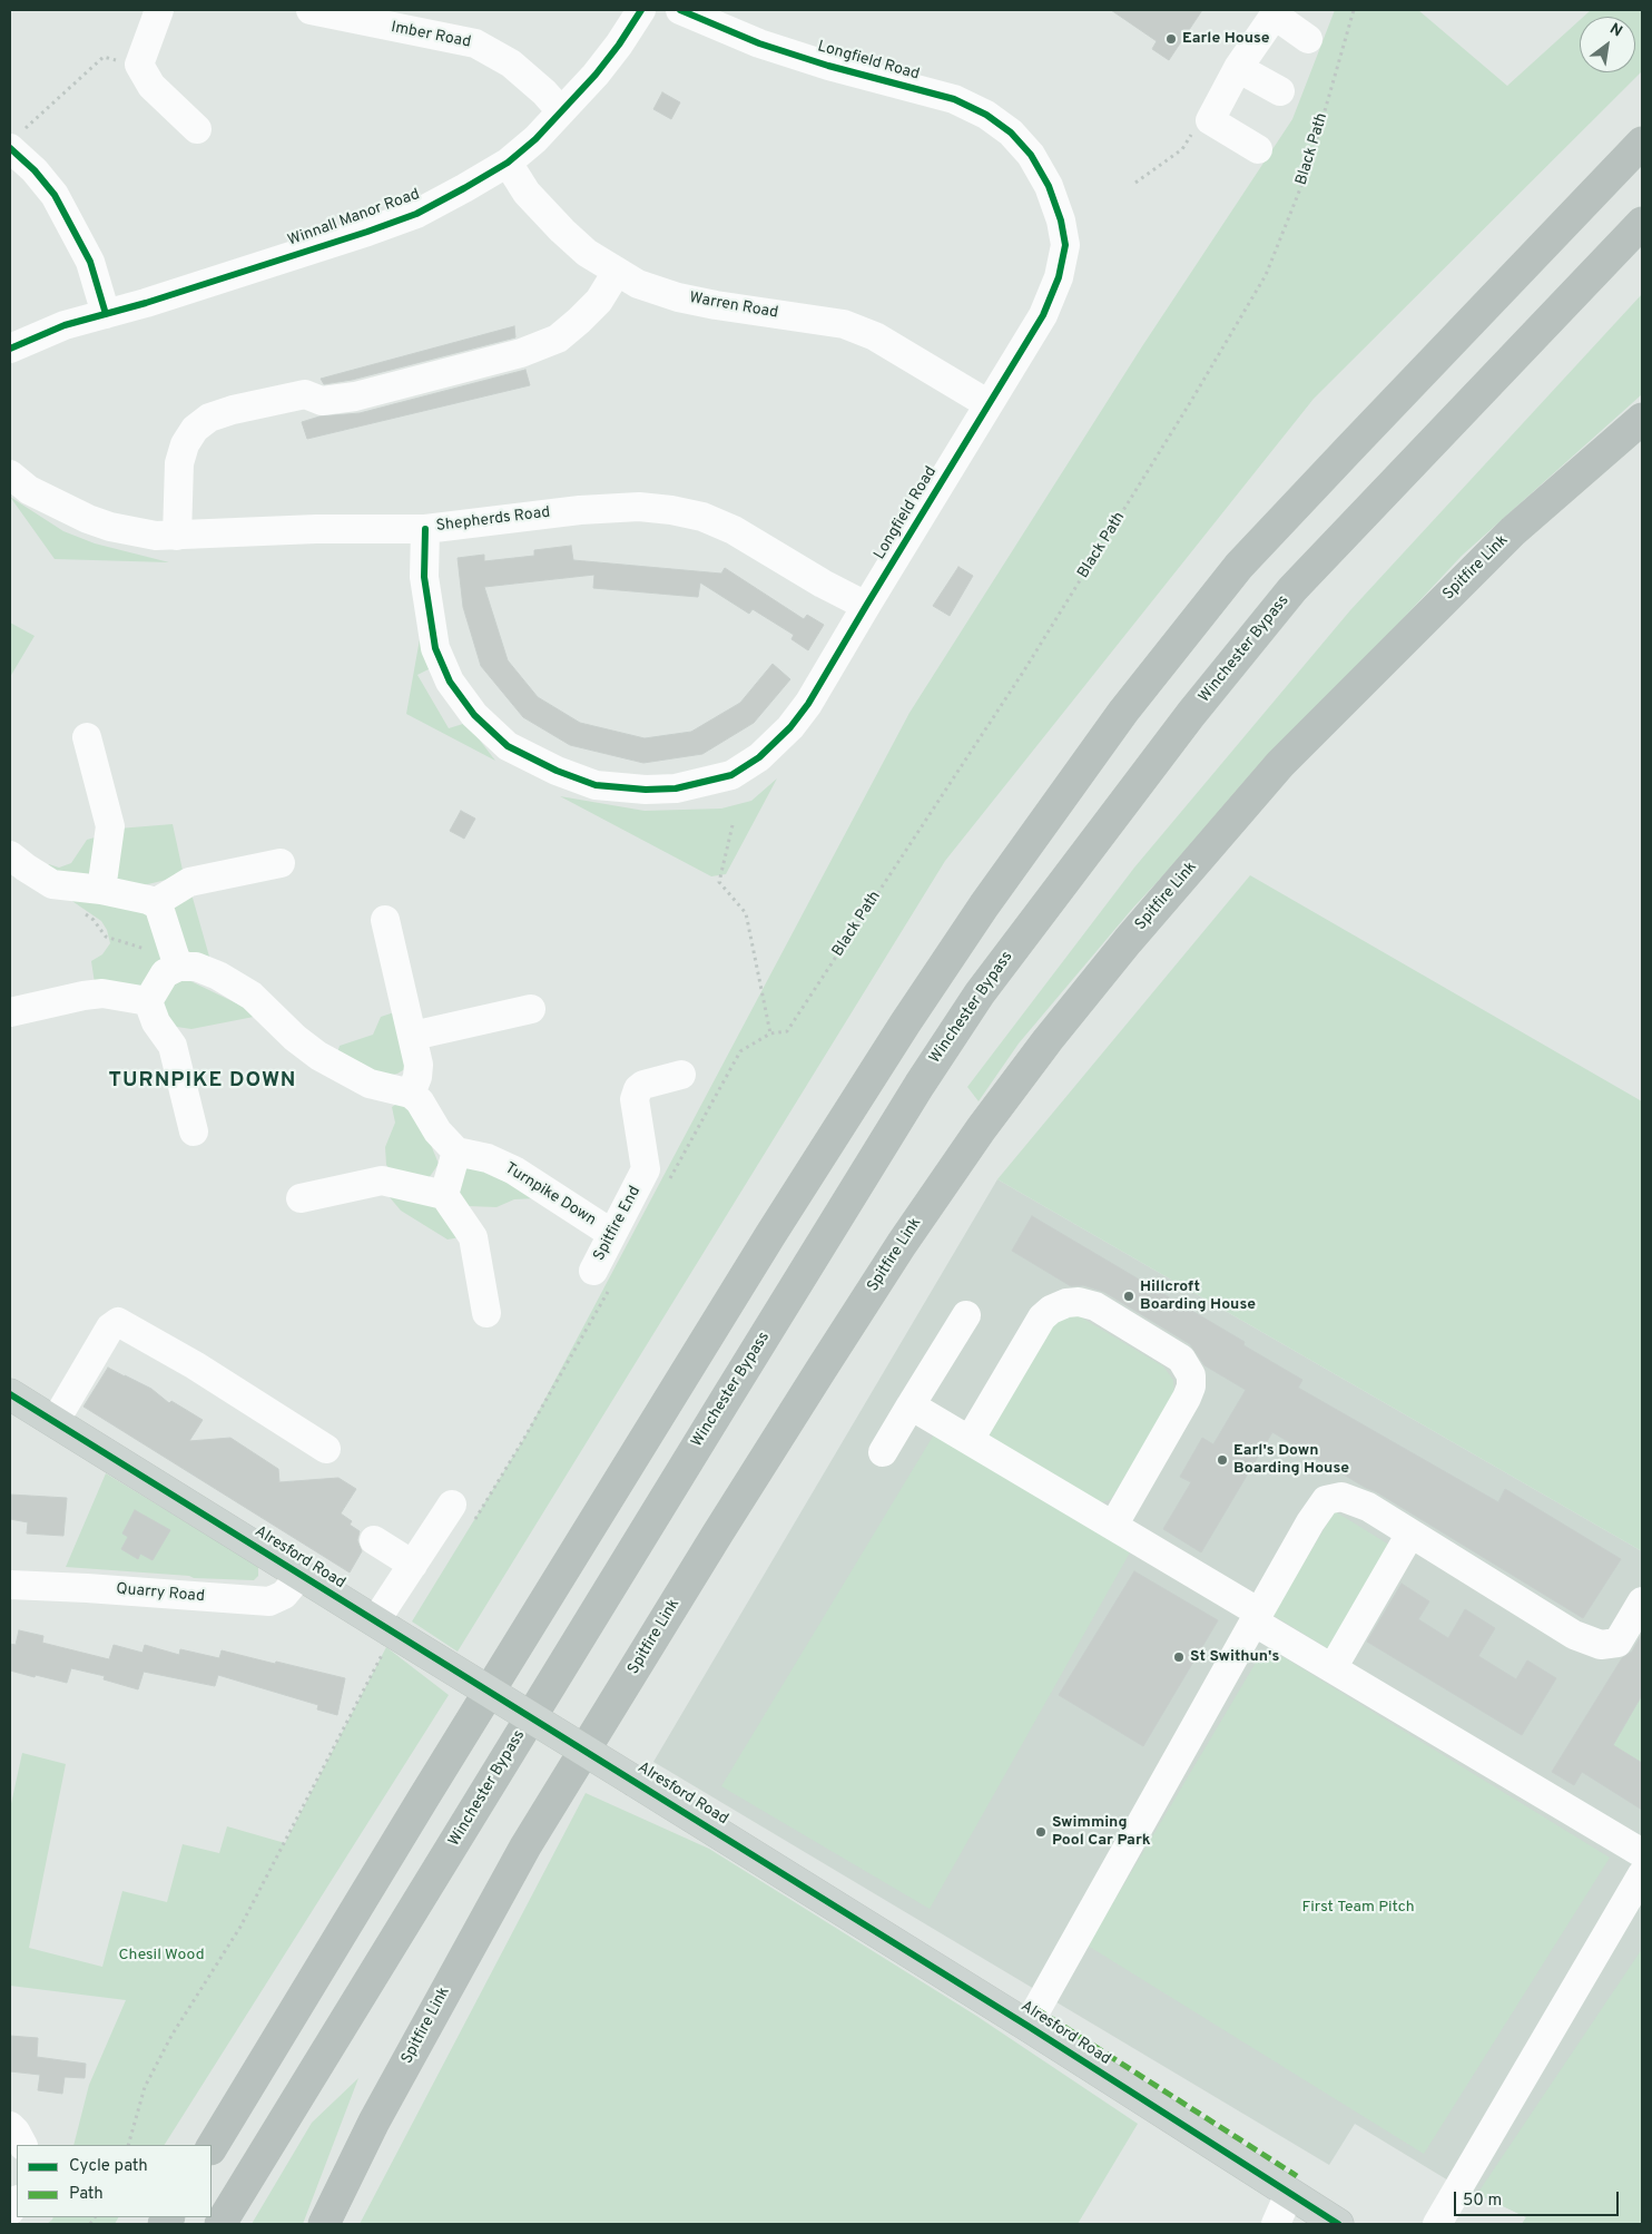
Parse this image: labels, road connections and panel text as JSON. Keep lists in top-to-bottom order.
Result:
{
  "streets": {
    "highway": ["Spitfire Link", "Winchester Bypass"],
    "main road": ["Alresford Road"],
    "street": [
      "Imber Road",
      "Longfield Road",
      "Winnall Manor Road",
      "Warren Road",
      "Shepherds Road",
      "Turnpike Down",
      "Spitfire End",
      "Quarry Road"
    ],
    "path": ["Black Path"]
  },
  "crossings": [
    ["Imber Road", "Winnall Manor Road"],
    ["Longfield Road", "Warren Road"],
    ["Longfield Road", "Shepherds Road"],
    ["Winnall Manor Road", "Warren Road"],
    ["Turnpike Down", "Spitfire End"],
    ["Alresford Road", "Quarry Road"]
  ],
  "districts": ["TURNPIKE DOWN"],
  "parks": ["First Team Pitch", "Chesil Wood"],
  "places": [
    "Earle House",
    "Hillcroft Boarding House",
    "Earl's Down Boarding House",
    "St Swithun's",
    "Swimming Pool Car Park"
  ],
  "legend": ["Cycle path", "Path"],
  "scale_bar": "50 m",
  "north": "top right"
}
